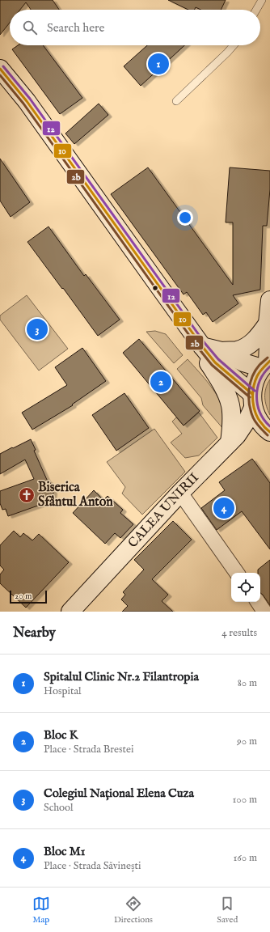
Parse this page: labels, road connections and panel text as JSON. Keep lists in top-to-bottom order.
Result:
{
  "streets": {
    "main road": ["CALEA UNIRII"]
  },
  "places": {
    "church": ["Biserica Sfântul Anton"]
  },
  "lines": ["transit line 12", "transit line 10", "transit line 2b"],
  "scale_bar": "20 m",
  "page": {
    "search": "Search here",
    "pins": [
      "1",
      "3",
      "2",
      "4"
    ],
    "scale": "20 m",
    "heading": ["Nearby", "4 results"],
    "list": [
      {
        "mark": "1",
        "name": "Spitalul Clinic Nr.2 Filantropia",
        "note": "Hospital",
        "value": "80 m"
      },
      {
        "mark": "2",
        "name": "Bloc K",
        "note": "Place · Strada Brestei",
        "value": "90 m"
      },
      {
        "mark": "3",
        "name": "Colegiul Național Elena Cuza",
        "note": "School",
        "value": "100 m"
      },
      {
        "mark": "4",
        "name": "Bloc M1",
        "note": "Place · Strada Săvinești",
        "value": "160 m"
      }
    ],
    "nav": ["Map", "Directions", "Saved"]
  }
}
